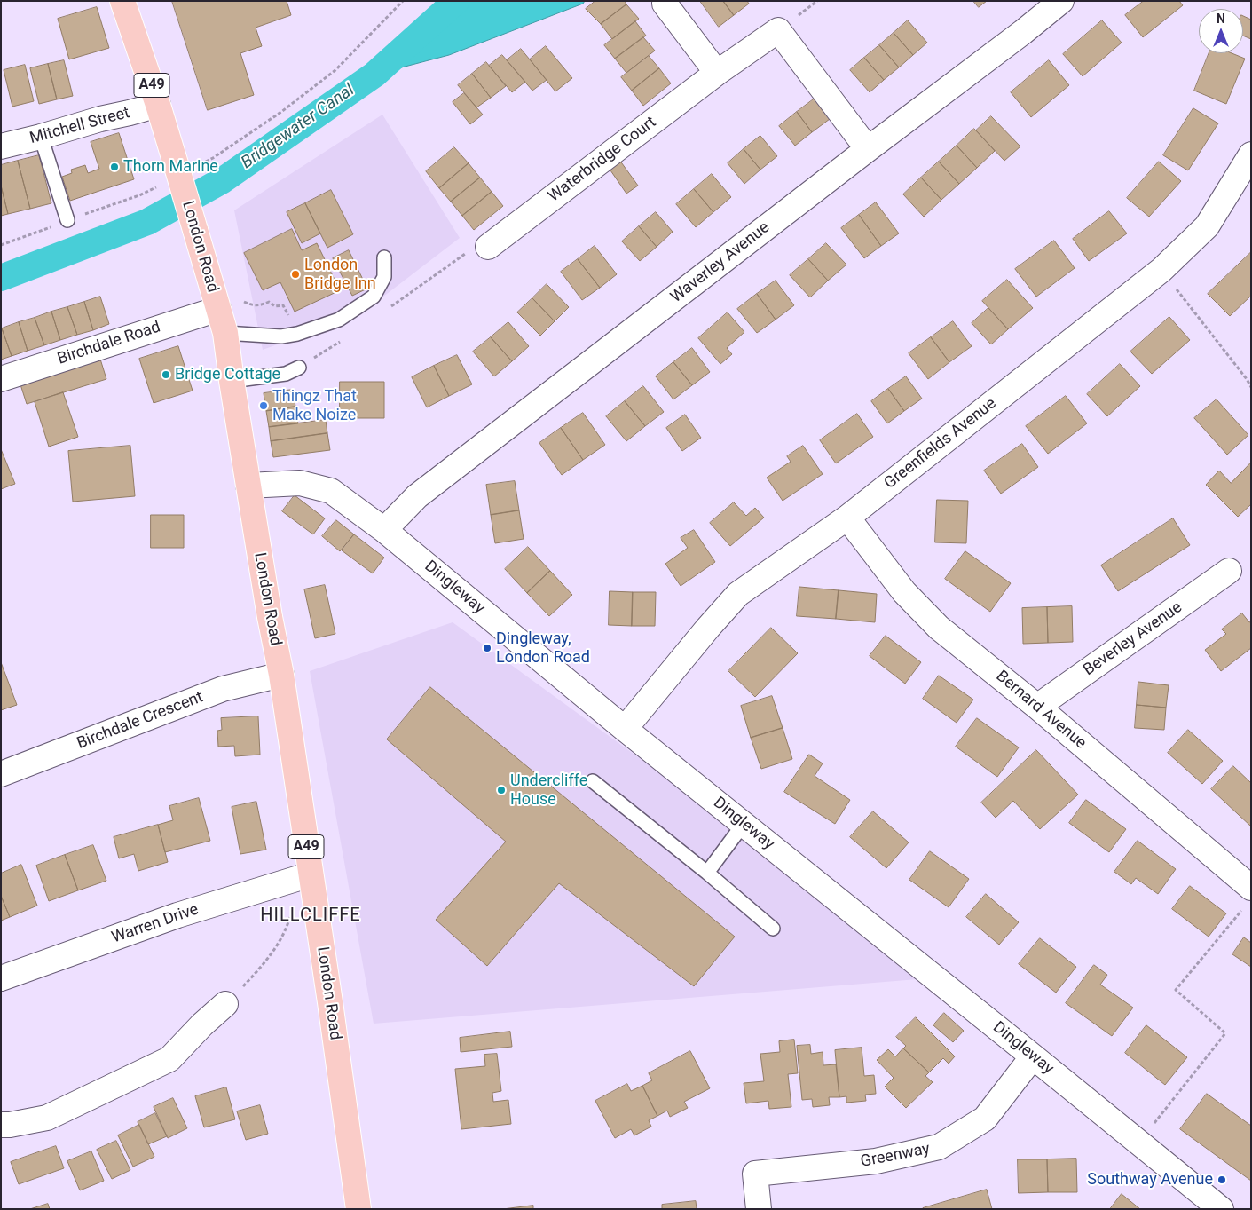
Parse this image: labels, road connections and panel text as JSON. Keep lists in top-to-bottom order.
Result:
{
  "streets": {
    "highway": ["A49", "London Road"],
    "street": [
      "Mitchell Street",
      "Waterbridge Court",
      "Waverley Avenue",
      "Birchdale Road",
      "Greenfields Avenue",
      "Dingleway",
      "Beverley Avenue",
      "Bernard Avenue",
      "Birchdale Crescent",
      "Warren Drive",
      "Greenway"
    ]
  },
  "crossings": [
    ["Mitchell Street", "London Road"],
    ["Waterbridge Court", "Waverley Avenue"],
    ["London Road", "Birchdale Road"],
    ["London Road", "Dingleway"],
    ["London Road", "Birchdale Crescent"],
    ["London Road", "Warren Drive"],
    ["Waverley Avenue", "Dingleway"],
    ["Greenfields Avenue", "Dingleway"],
    ["Greenfields Avenue", "Bernard Avenue"],
    ["Dingleway", "Greenway"],
    ["Beverley Avenue", "Bernard Avenue"]
  ],
  "districts": ["HILLCLIFFE"],
  "water": ["Bridgewater Canal"],
  "places": [
    "Thorn Marine",
    "London Bridge Inn",
    "Bridge Cottage",
    "Thingz That Make Noize",
    "Dingleway, London Road",
    "Undercliffe House",
    "Southway Avenue"
  ],
  "north": "top"
}
